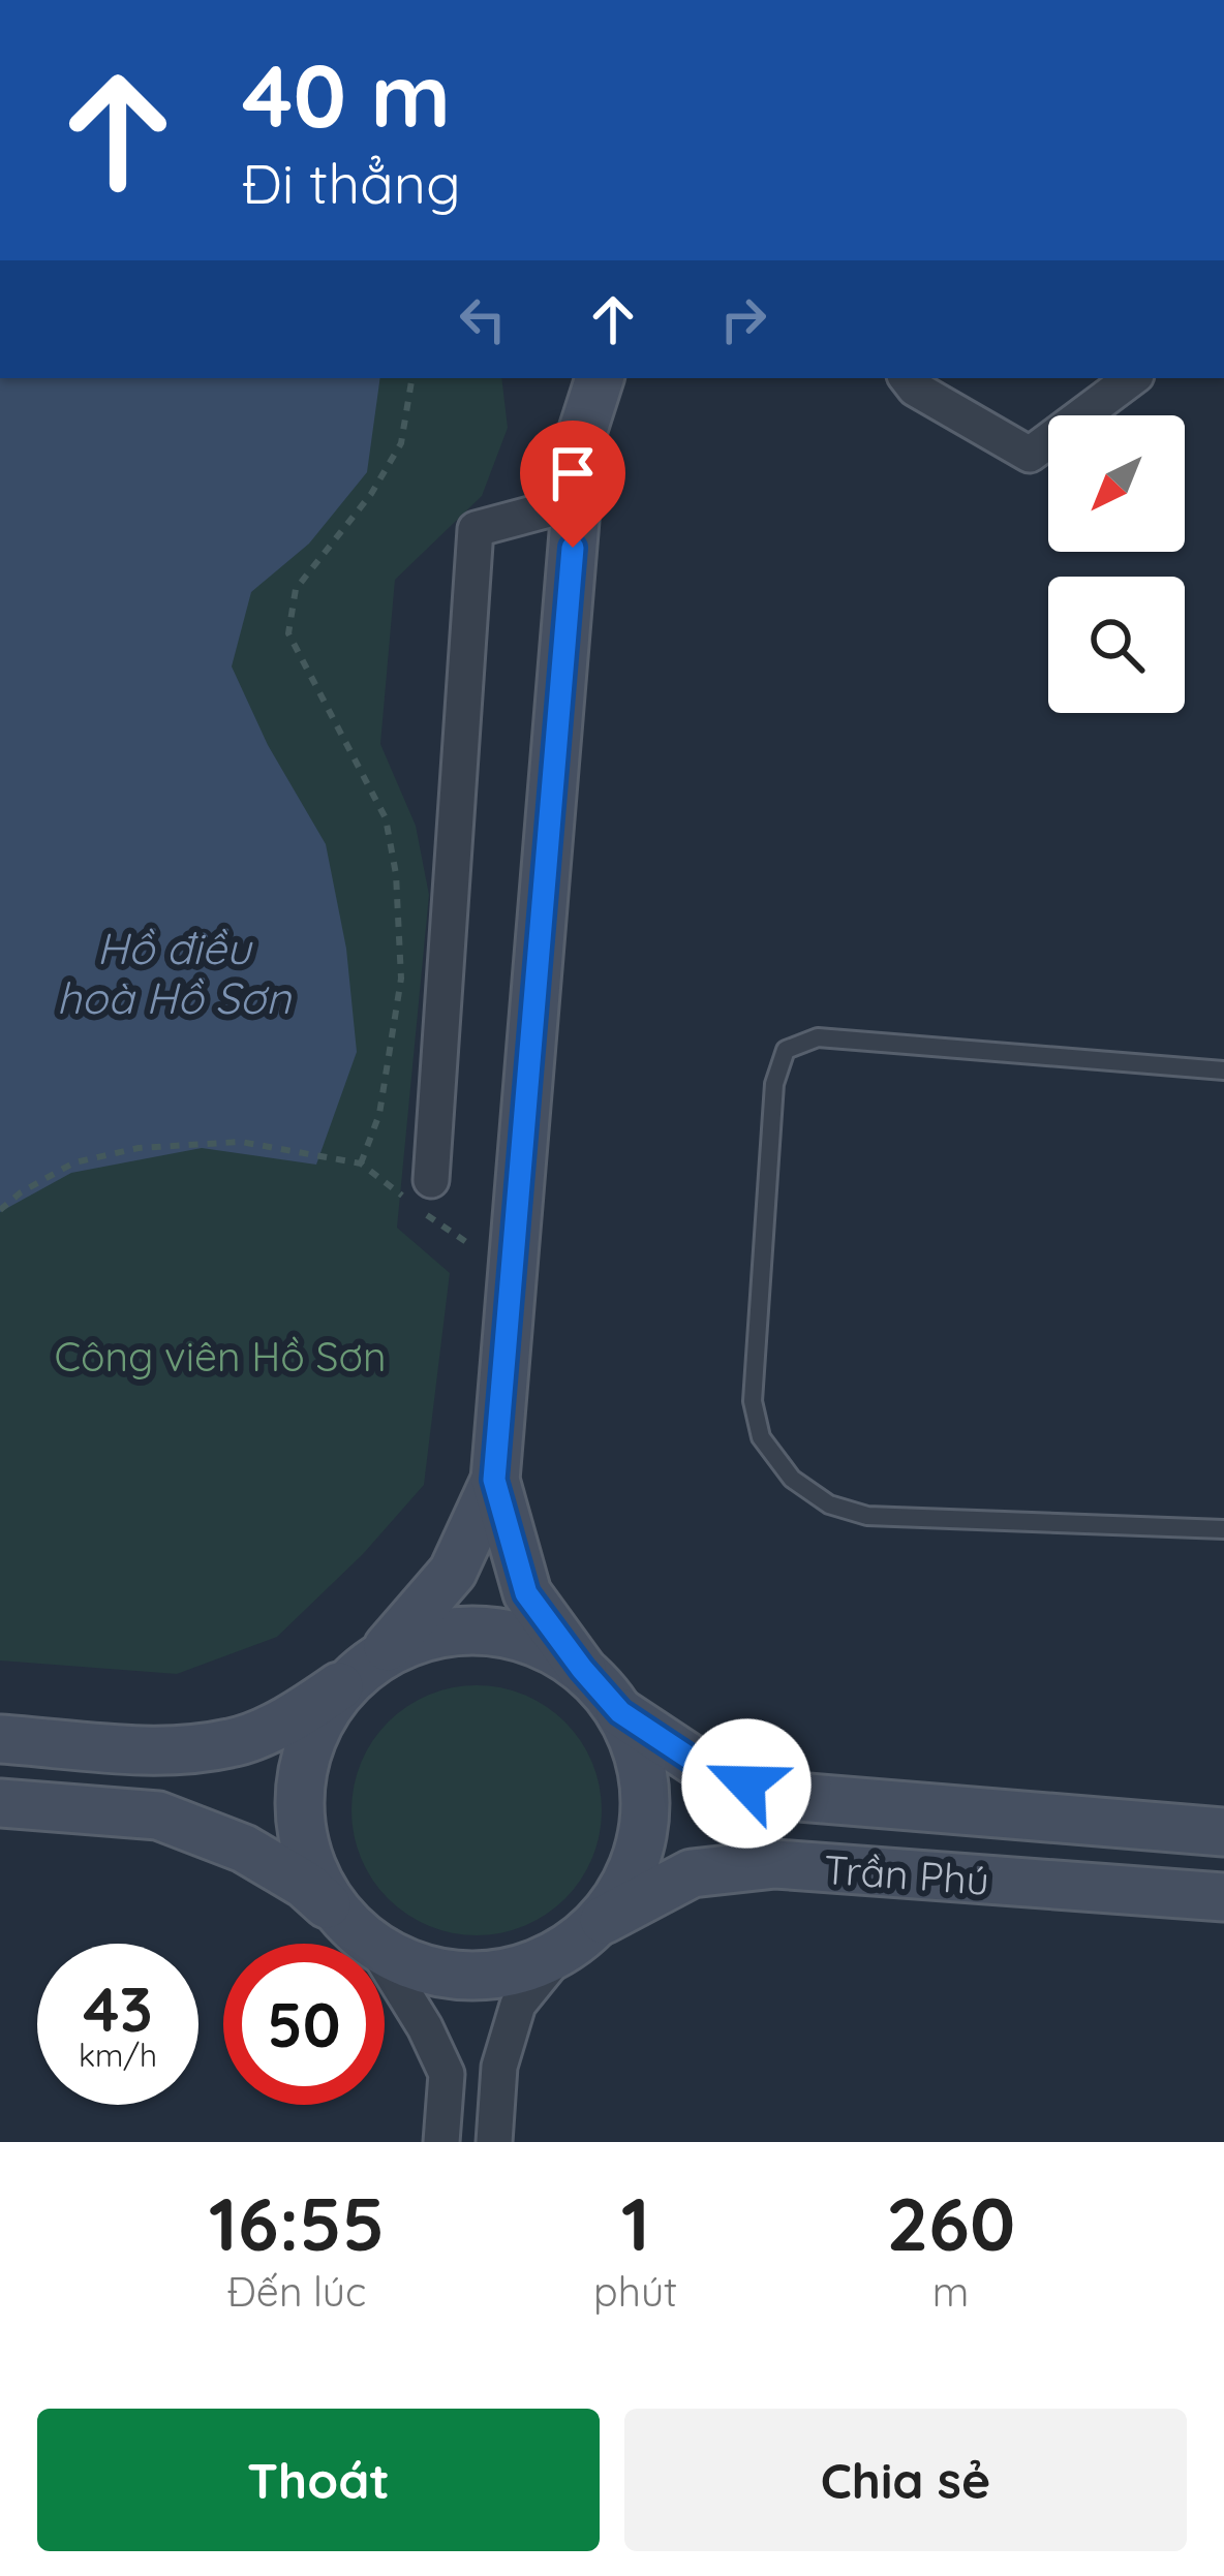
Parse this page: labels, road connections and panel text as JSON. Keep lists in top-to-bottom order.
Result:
{
  "streets": {
    "main road": ["Trần Phú"]
  },
  "water": ["Hồ điều hoà Hồ Sơn"],
  "parks": ["Công viên Hồ Sơn"],
  "north": "bottom left",
  "page": {
    "turn": ["40 m", "Đi thẳng"],
    "speed": "43 km/h",
    "limit": "50",
    "eta": [
      "16:55",
      "Đến lúc",
      "1",
      "phút",
      "260",
      "m"
    ],
    "buttons": ["Thoát", "Chia sẻ"]
  }
}
